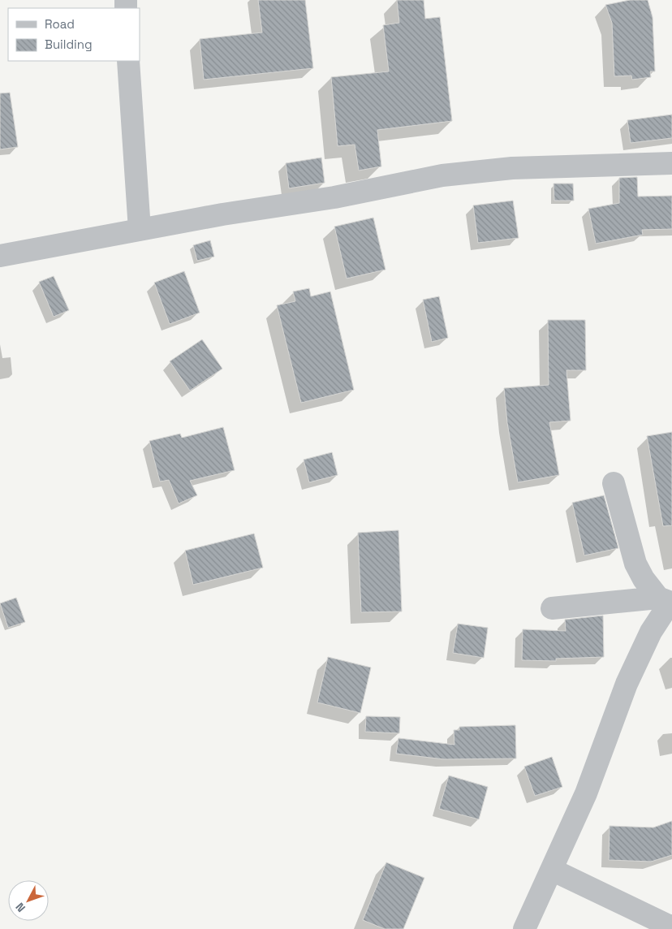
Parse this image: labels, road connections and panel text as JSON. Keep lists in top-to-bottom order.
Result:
{
  "legend": ["Road", "Building"],
  "north": "bottom left"
}
